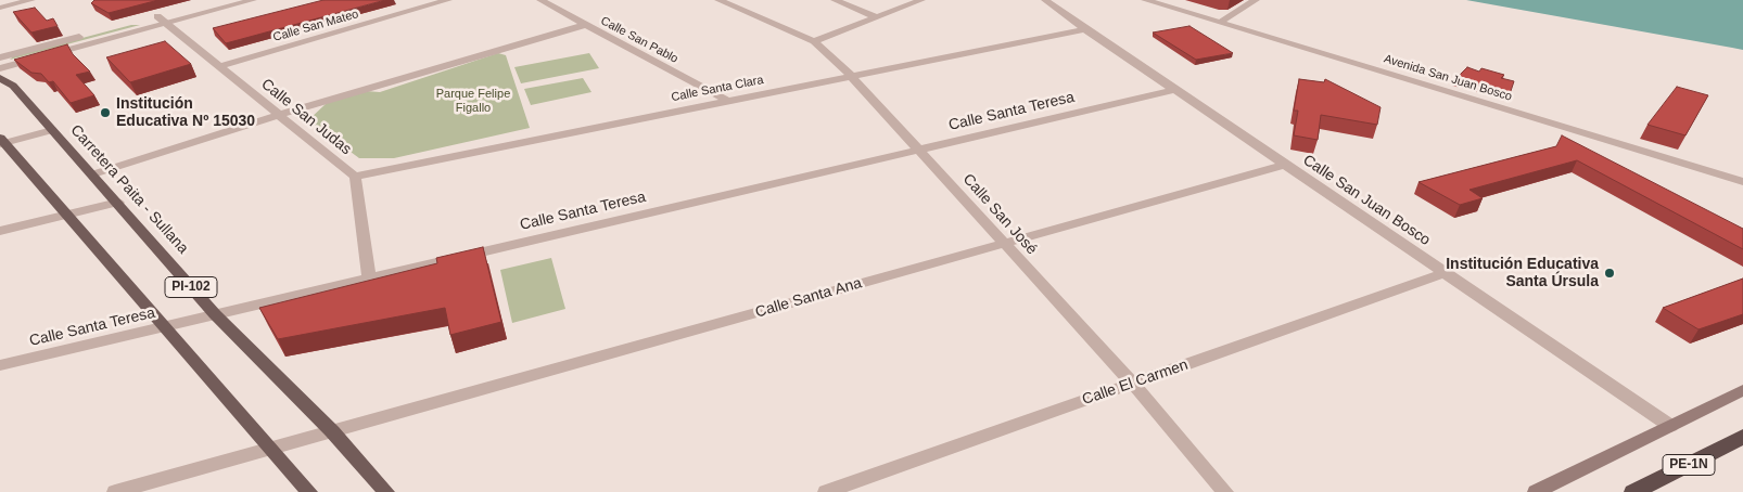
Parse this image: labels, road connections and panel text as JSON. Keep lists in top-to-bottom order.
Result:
{
  "streets": {
    "highway": ["PE-1N"],
    "main road": ["Carretera Paita - Sullana", "PI-102"],
    "street": [
      "Calle San Mateo",
      "Calle San Pablo",
      "Avenida San Juan Bosco",
      "Calle Santa Clara",
      "Calle Santa Teresa",
      "Calle San Judas",
      "Calle San Juan Bosco",
      "Calle San José",
      "Calle Santa Ana",
      "Calle El Carmen"
    ]
  },
  "crossings": [
    ["Calle San Mateo", "Calle San Judas"],
    ["Calle San Pablo", "Calle Santa Clara"],
    ["Calle Santa Clara", "Calle San Judas"],
    ["Calle Santa Clara", "Calle San Juan Bosco"],
    ["Calle Santa Clara", "Calle San José"],
    ["Calle Santa Teresa", "Calle San Judas"],
    ["Calle Santa Teresa", "Carretera Paita - Sullana"],
    ["Calle Santa Teresa", "Calle San Juan Bosco"],
    ["Calle Santa Teresa", "Calle San José"],
    ["Calle Santa Teresa", "PI-102"],
    ["Carretera Paita - Sullana", "Calle Santa Ana"],
    ["Calle San Juan Bosco", "Calle Santa Ana"],
    ["Calle San Juan Bosco", "Calle El Carmen"],
    ["Calle San José", "Calle Santa Ana"],
    ["Calle San José", "Calle El Carmen"],
    ["PI-102", "Calle Santa Ana"]
  ],
  "parks": ["Parque Felipe Figallo"],
  "places": ["Institución Educativa Nº 15030", "Institución Educativa Santa Úrsula"]
}
